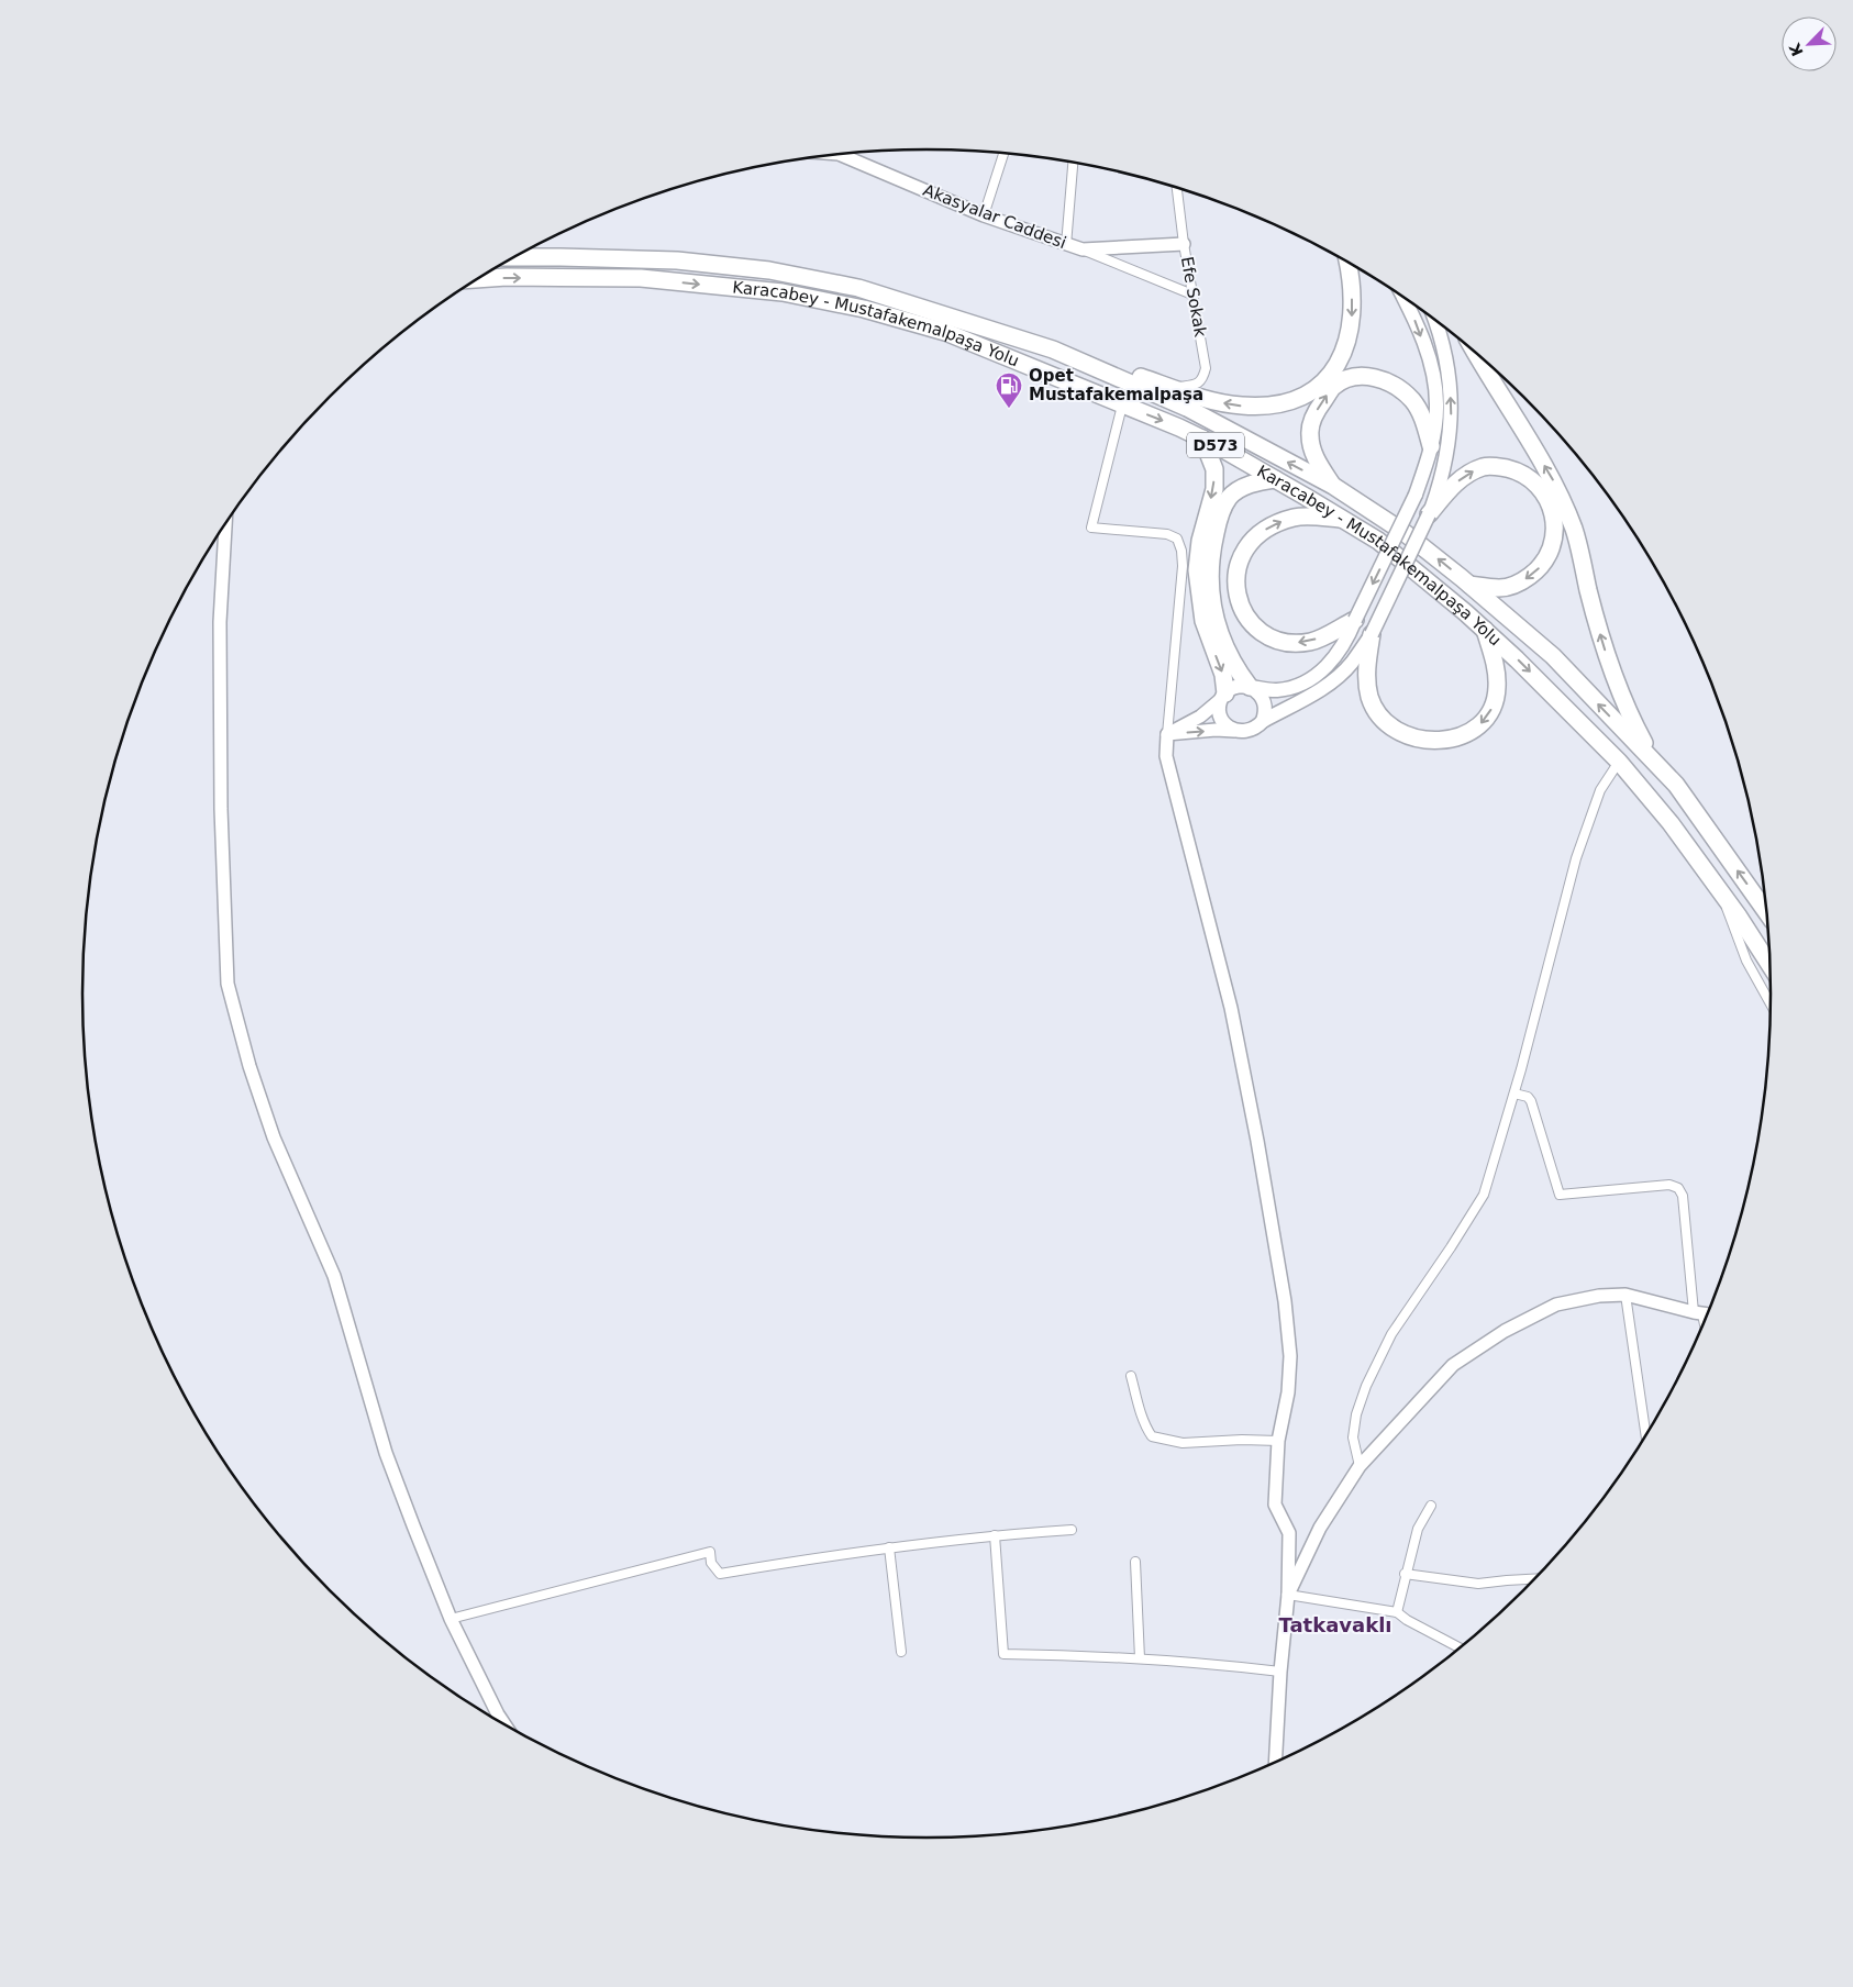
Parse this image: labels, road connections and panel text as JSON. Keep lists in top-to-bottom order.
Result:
{
  "streets": {
    "highway": ["Karacabey - Mustafakemalpaşa Yolu", "D573"],
    "street": ["Akasyalar Caddesi", "Efe Sokak"]
  },
  "crossings": [
    ["Akasyalar Caddesi", "Efe Sokak"]
  ],
  "districts": ["Tatkavaklı"],
  "places": {
    "fuel station": ["Opet Mustafakemalpaşa"]
  },
  "north": "bottom left"
}
